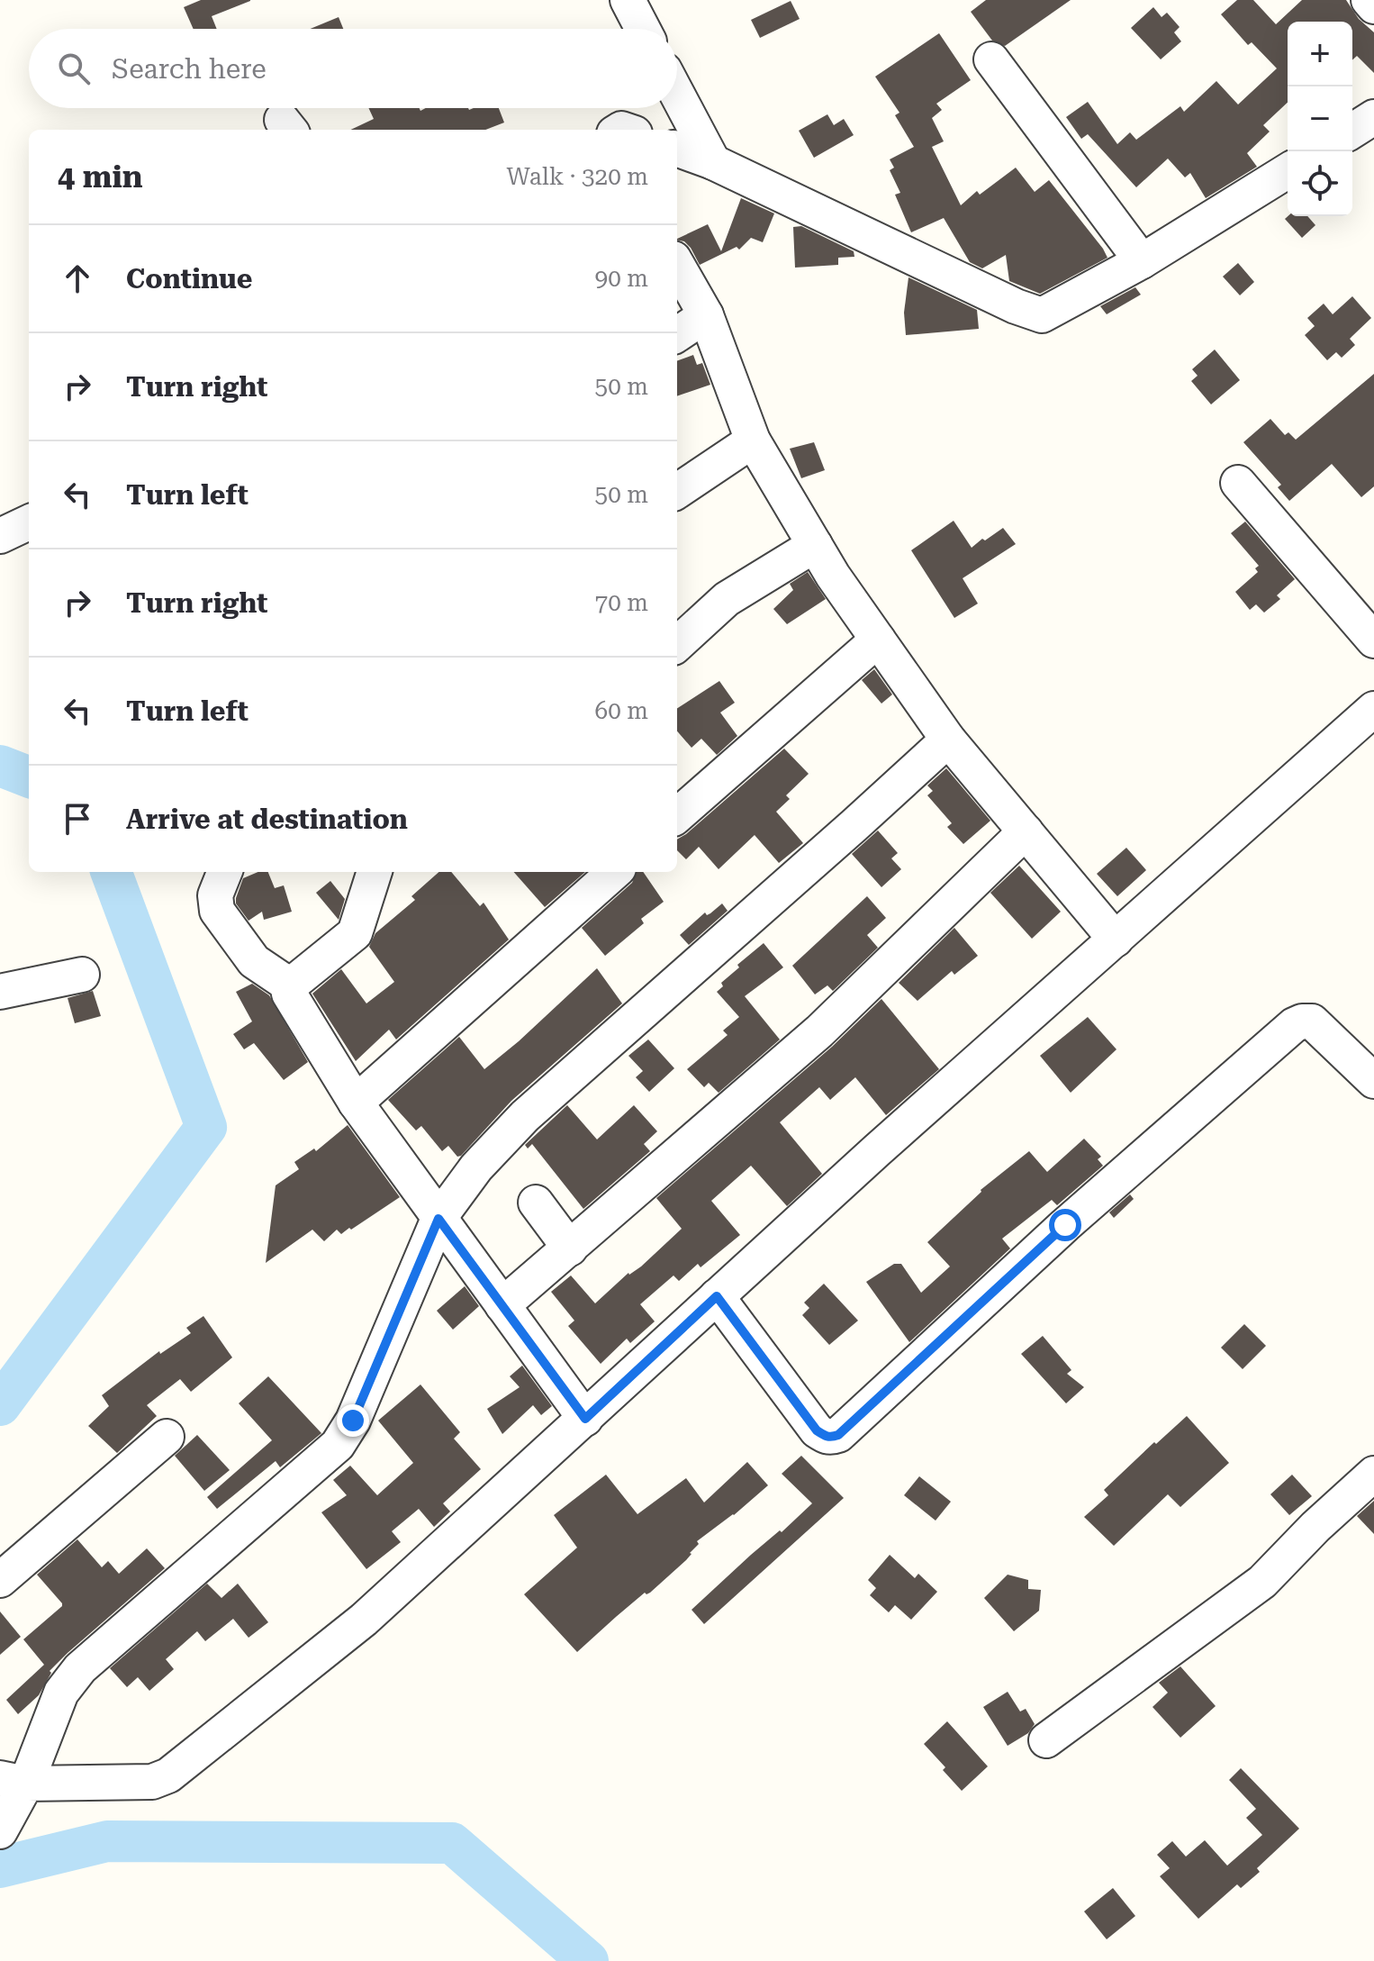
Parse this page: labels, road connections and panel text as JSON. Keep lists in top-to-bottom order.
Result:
{
  "page": {
    "map_buttons": ["+", "−"],
    "search": "Search here",
    "heading": ["4 min", "Walk · 320 m"],
    "list": [
      ["Continue", "90 m"],
      ["Turn right", "50 m"],
      ["Turn left", "50 m"],
      ["Turn right", "70 m"],
      ["Turn left", "60 m"],
      "Arrive at destination"
    ]
  }
}
